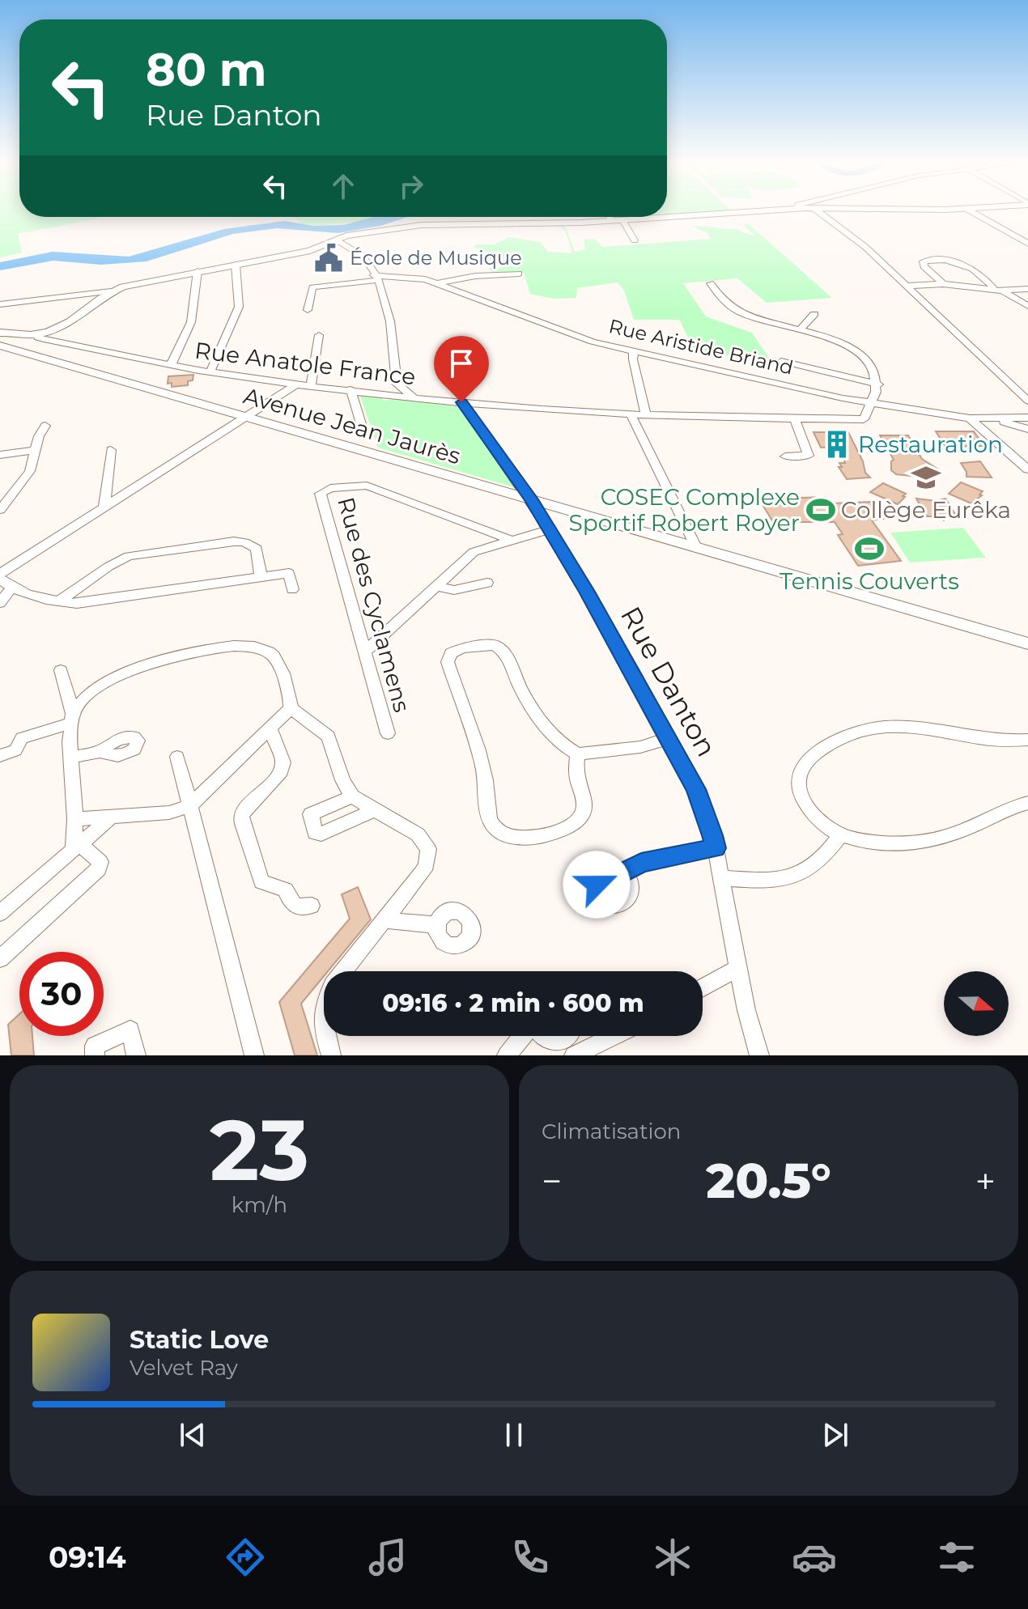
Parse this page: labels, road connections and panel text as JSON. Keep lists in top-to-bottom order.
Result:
{
  "streets": {
    "main road": ["Avenue Jean Jaurès"],
    "street": [
      "Rue Aristide Briand",
      "Rue Anatole France",
      "Rue des Cyclamens",
      "Rue Danton"
    ]
  },
  "crossings": [
    ["Rue Aristide Briand", "Rue Anatole France"],
    ["Rue Anatole France", "Rue Danton"],
    ["Avenue Jean Jaurès", "Rue Danton"]
  ],
  "places": {
    "public building": ["École de Musique"],
    "building": ["Restauration"],
    "school or university": ["Collège Eurêka"],
    "sports": ["COSEC Complexe Sportif Robert Royer", "Tennis Couverts"]
  },
  "north": "right",
  "page": {
    "turn": ["80 m", "Rue Danton"],
    "limit": "30",
    "trip": "09:16 · 2 min · 600 m",
    "tile": [
      ["23", "km/h"],
      "Climatisation"
    ],
    "heat": ["−", "20.5°", "+"],
    "song": ["Static Love", "Velvet Ray"],
    "tabs": "09:14"
  }
}
